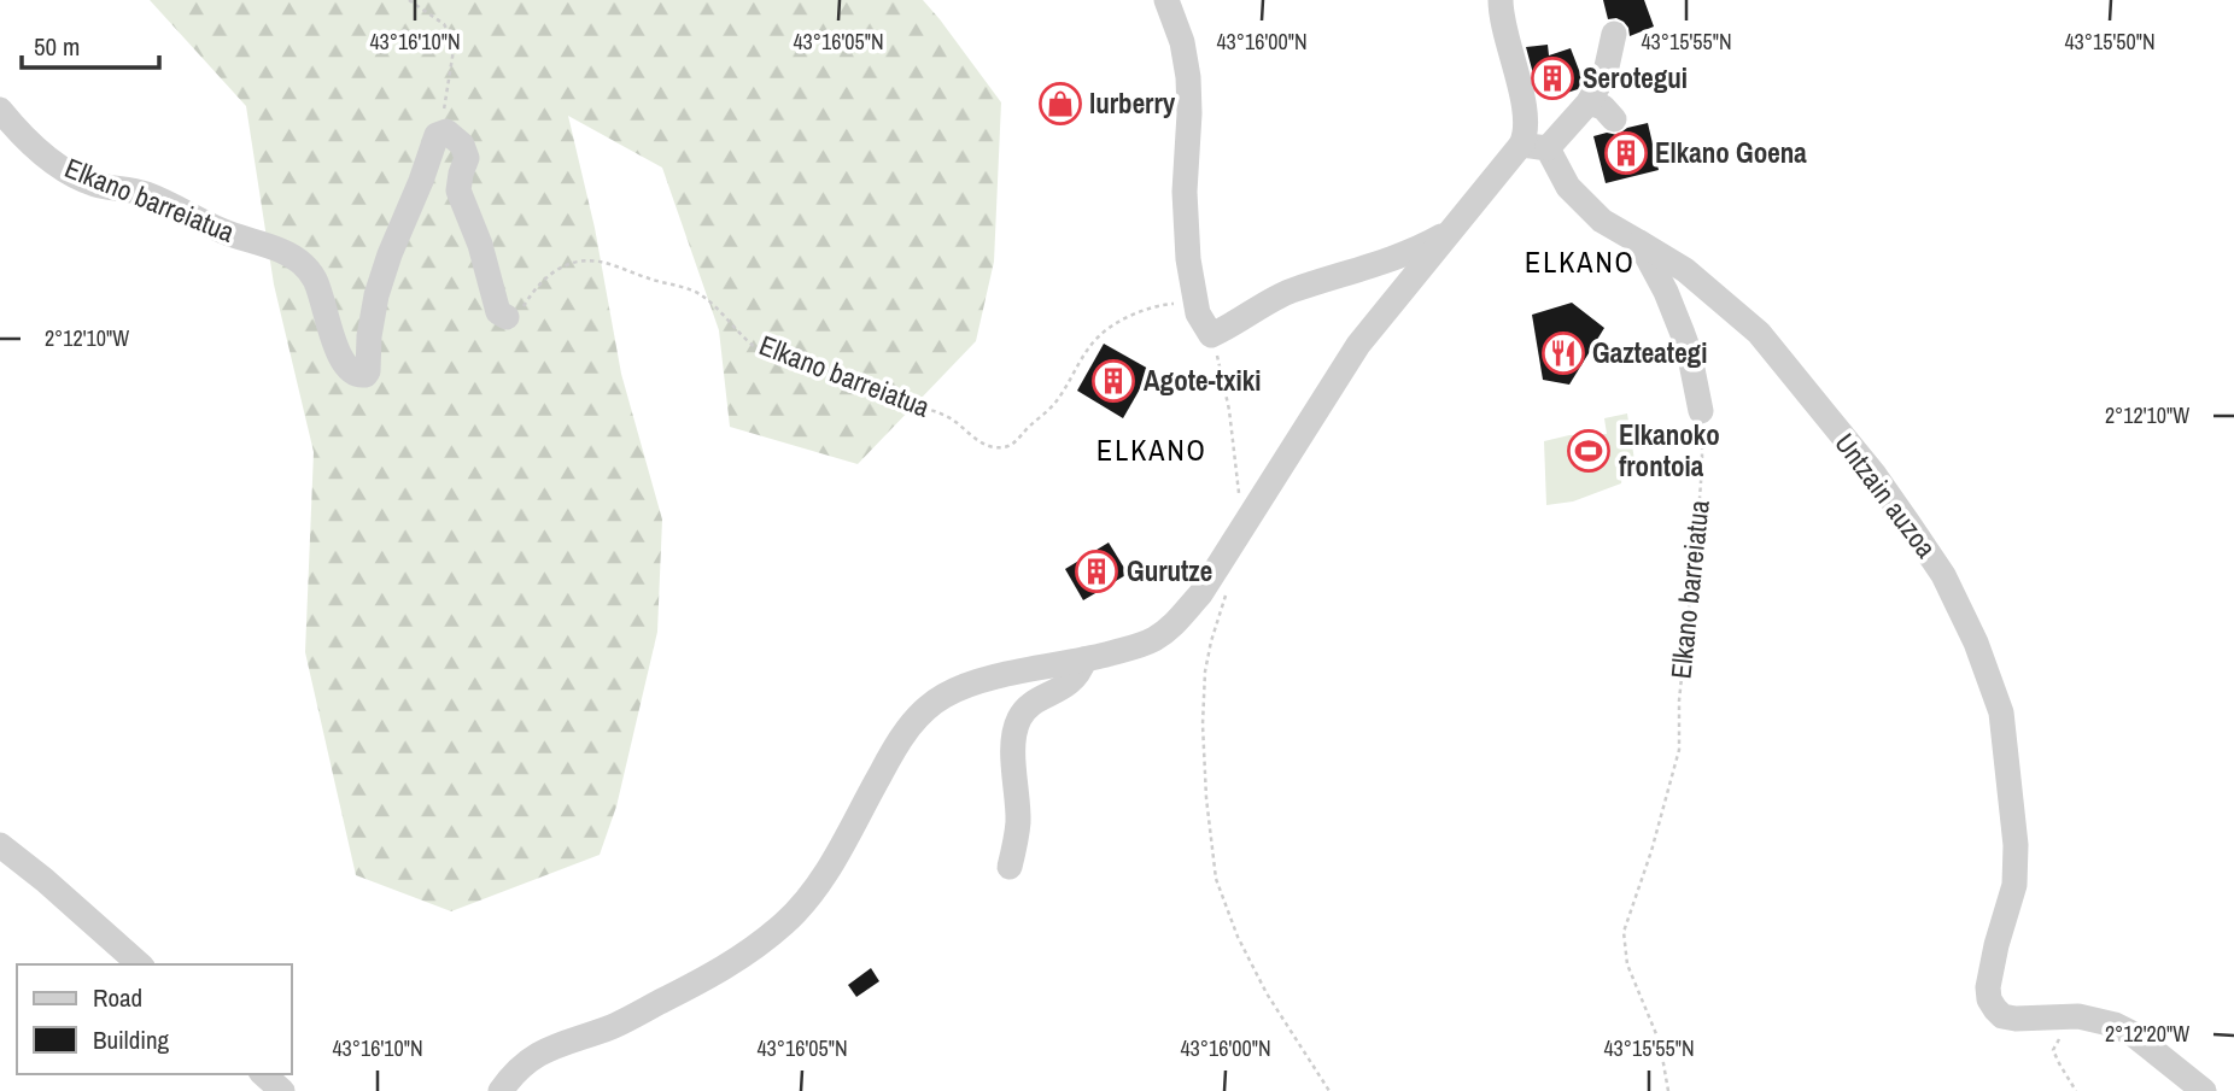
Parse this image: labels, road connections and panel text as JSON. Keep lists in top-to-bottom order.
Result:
{
  "streets": {
    "street": ["Elkano barreiatua", "Untzain auzoa"]
  },
  "districts": ["ELKANO", "ELKANO"],
  "places": {
    "building": [
      "Serotegui",
      "Elkano Goena",
      "Agote-txiki",
      "Gurutze"
    ],
    "shop": ["lurberry"],
    "restaurant": ["Gazteategi"],
    "sports": ["Elkanoko frontoia"]
  },
  "legend": ["Road", "Building"],
  "scale_bar": "50 m",
  "coordinates": [
    "43°16'10\"N",
    "43°16'05\"N",
    "43°16'00\"N",
    "43°15'55\"N",
    "43°15'50\"N",
    "2°12'10\"W",
    "2°12'20\"W"
  ]
}
